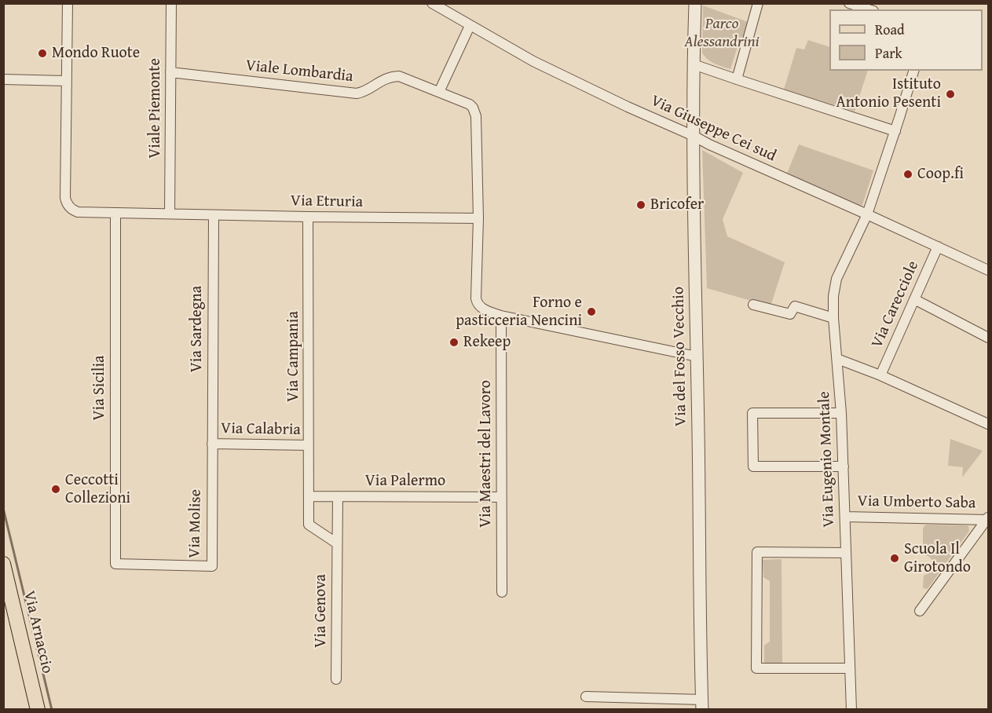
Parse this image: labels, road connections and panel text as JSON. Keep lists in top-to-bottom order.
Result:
{
  "streets": {
    "main road": ["Via Arnaccio"],
    "street": [
      "Viale Lombardia",
      "Viale Piemonte",
      "Via Giuseppe Cei sud",
      "Via Etruria",
      "Via Carecciole",
      "Via Sardegna",
      "Via Campania",
      "Via del Fosso Vecchio",
      "Via Sicilia",
      "Via Calabria",
      "Via Maestri del Lavoro",
      "Via Eugenio Montale",
      "Via Palermo",
      "Via Umberto Saba",
      "Via Molise",
      "Via Genova"
    ]
  },
  "crossings": [
    ["Viale Lombardia", "Viale Piemonte"],
    ["Viale Lombardia", "Via Etruria"],
    ["Viale Piemonte", "Via Etruria"],
    ["Via Giuseppe Cei sud", "Via Carecciole"],
    ["Via Giuseppe Cei sud", "Via del Fosso Vecchio"],
    ["Via Giuseppe Cei sud", "Via Eugenio Montale"],
    ["Via Etruria", "Via Sardegna"],
    ["Via Etruria", "Via Campania"],
    ["Via Etruria", "Via Sicilia"],
    ["Via Sardegna", "Via Calabria"],
    ["Via Sardegna", "Via Molise"],
    ["Via Campania", "Via Calabria"],
    ["Via Campania", "Via Palermo"],
    ["Via Sicilia", "Via Molise"],
    ["Via Calabria", "Via Molise"],
    ["Via Maestri del Lavoro", "Via Palermo"],
    ["Via Eugenio Montale", "Via Umberto Saba"],
    ["Via Palermo", "Via Genova"]
  ],
  "parks": ["Parco Alessandrini"],
  "places": [
    "Mondo Ruote",
    "Istituto Antonio Pesenti",
    "Coop.fi",
    "Bricofer",
    "Forno e pasticceria Nencini",
    "Rekeep",
    "Ceccotti Collezioni",
    "Scuola Il Girotondo"
  ],
  "legend": ["Road", "Park"]
}
